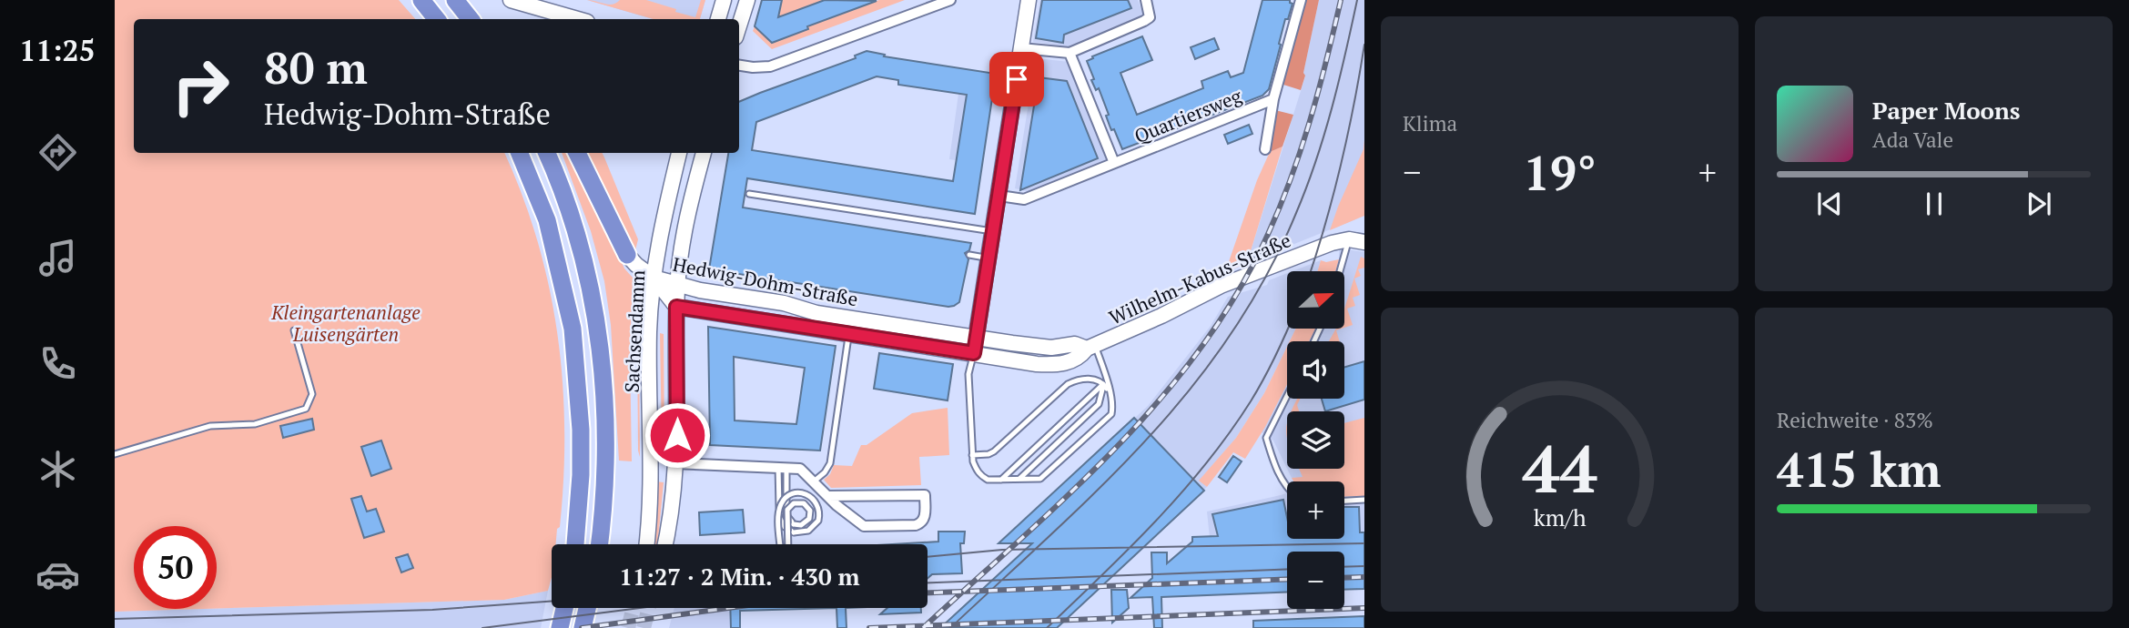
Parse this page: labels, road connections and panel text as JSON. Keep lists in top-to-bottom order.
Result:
{
  "streets": {
    "street": [
      "Quartiersweg",
      "Wilhelm-Kabus-Straße",
      "Hedwig-Dohm-Straße",
      "Sachsendamm"
    ]
  },
  "crossings": [
    ["Wilhelm-Kabus-Straße", "Hedwig-Dohm-Straße"],
    ["Hedwig-Dohm-Straße", "Sachsendamm"]
  ],
  "parks": ["Kleingartenanlage Luisengärten"],
  "north": "right",
  "page": {
    "tabs": "11:25",
    "tile": [
      "Klima",
      ["Reichweite · 83%", "415 km"]
    ],
    "turn": ["80 m", "Hedwig-Dohm-Straße"],
    "song": ["Paper Moons", "Ada Vale"],
    "heat": ["−", "19°", "+"],
    "map_buttons": ["+", "−"],
    "limit": "50",
    "trip": "11:27 · 2 Min. · 430 m",
    "gauge": ["44", "km/h"]
  }
}
